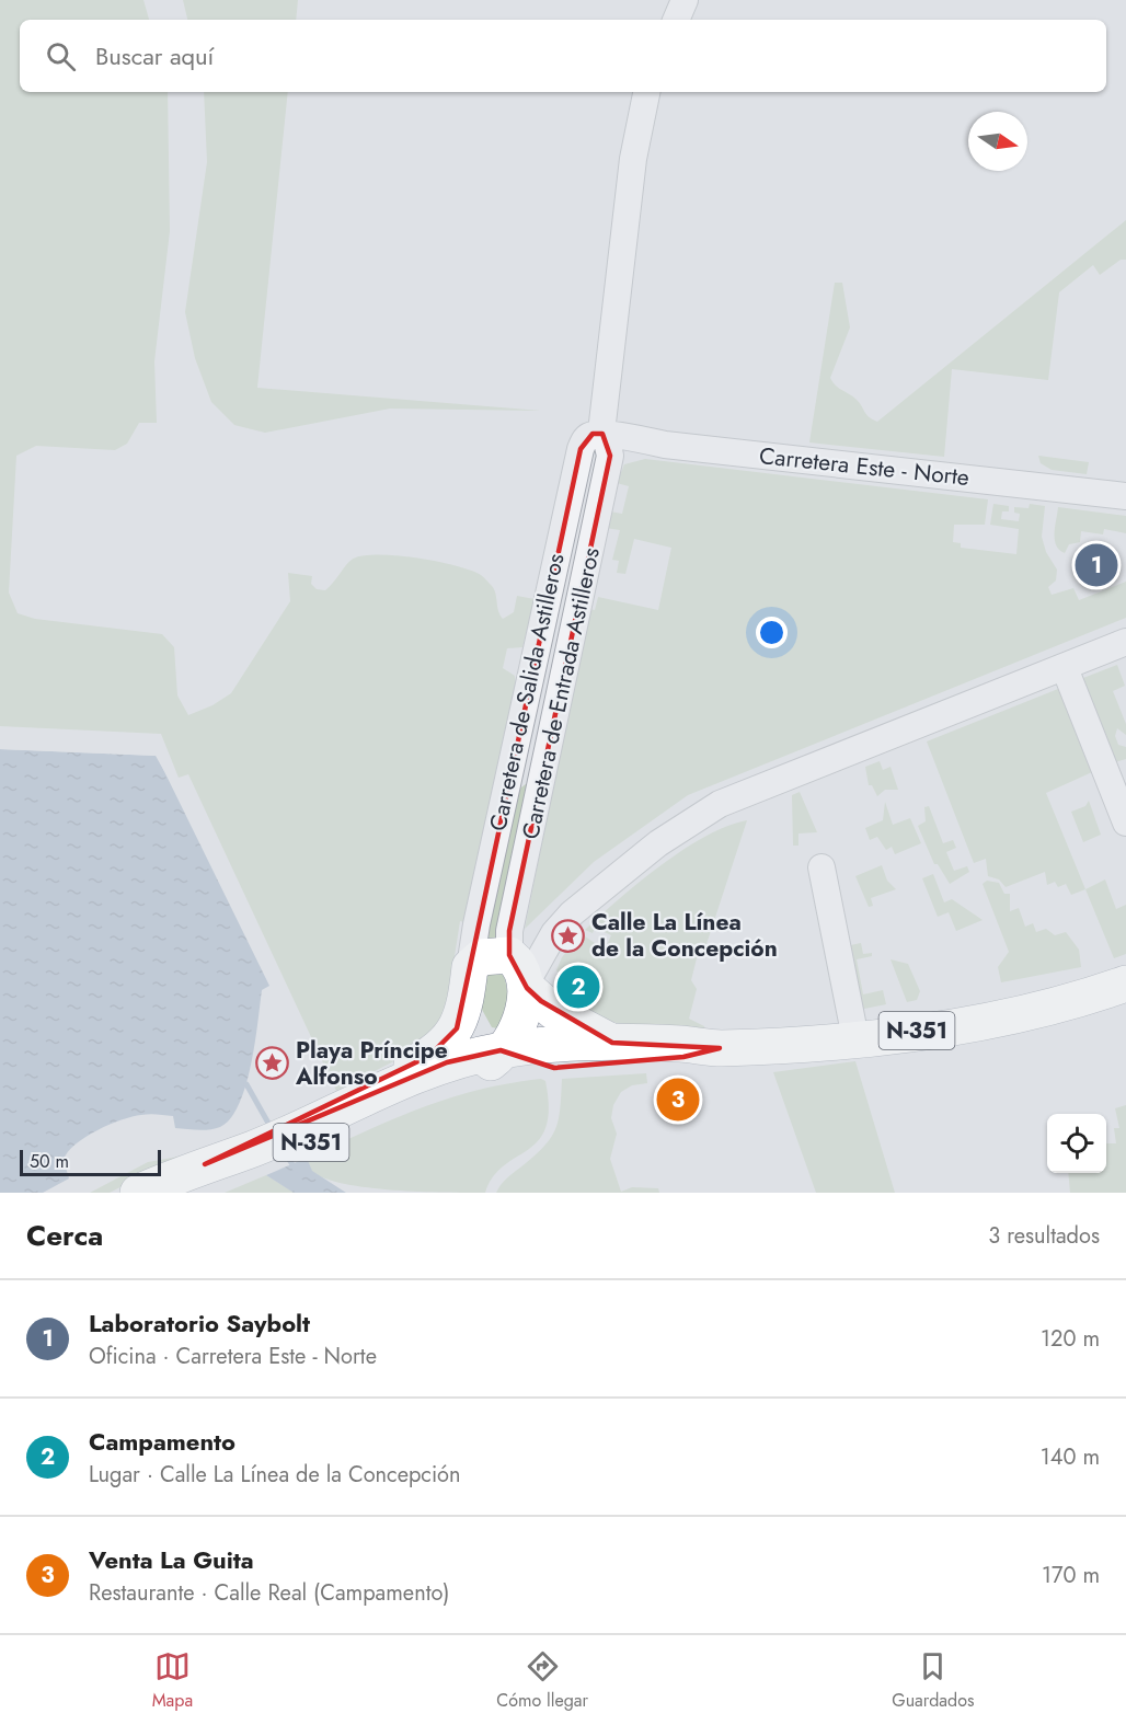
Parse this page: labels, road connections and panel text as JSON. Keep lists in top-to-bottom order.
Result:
{
  "streets": {
    "highway": ["N-351"],
    "street": ["Carretera Este - Norte", "Carretera de Salida Astilleros", "Carretera de Entrada Astilleros"]
  },
  "crossings": [
    ["Carretera Este - Norte", "Carretera de Salida Astilleros"],
    ["Carretera Este - Norte", "Carretera de Entrada Astilleros"],
    ["Carretera de Salida Astilleros", "Carretera de Entrada Astilleros"]
  ],
  "places": {
    "place": ["Calle La Línea de la Concepción", "Playa Príncipe Alfonso"]
  },
  "scale_bar": "50 m",
  "north": "right",
  "page": {
    "search": "Buscar aquí",
    "pins": ["1", "2", "3"],
    "scale": "50 m",
    "heading": ["Cerca", "3 resultados"],
    "list": [
      {
        "mark": "1",
        "name": "Laboratorio Saybolt",
        "note": "Oficina · Carretera Este - Norte",
        "value": "120 m"
      },
      {
        "mark": "2",
        "name": "Campamento",
        "note": "Lugar · Calle La Línea de la Concepción",
        "value": "140 m"
      },
      {
        "mark": "3",
        "name": "Venta La Guita",
        "note": "Restaurante · Calle Real (Campamento)",
        "value": "170 m"
      }
    ],
    "nav": ["Mapa", "Cómo llegar", "Guardados"]
  }
}
